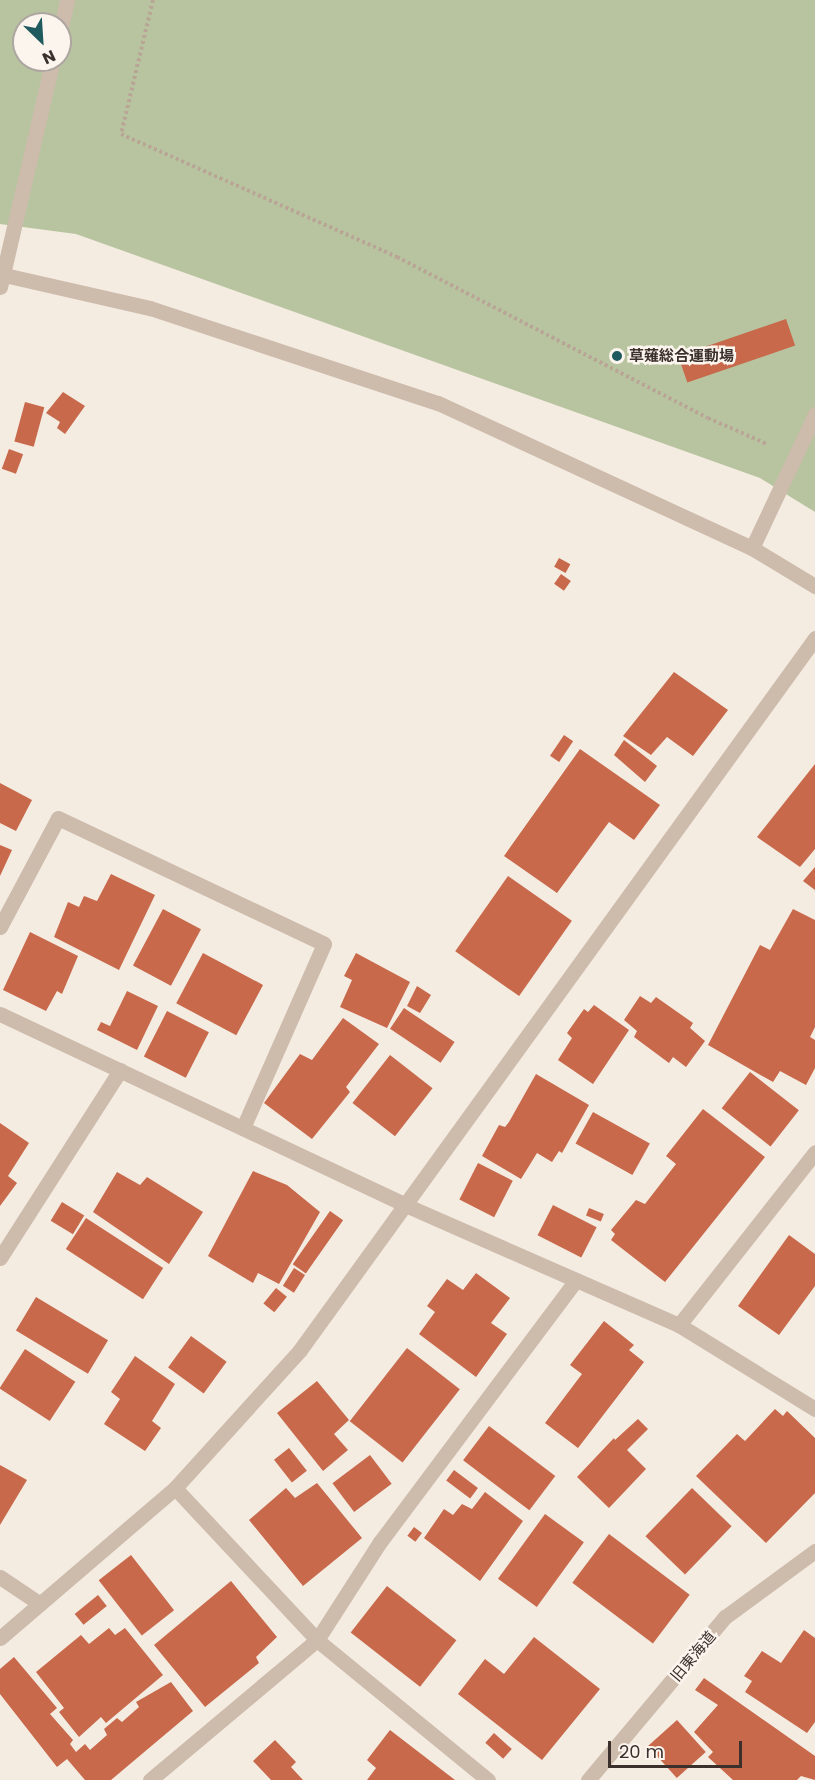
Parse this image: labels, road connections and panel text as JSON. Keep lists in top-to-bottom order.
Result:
{
  "streets": {
    "street": ["旧東海道"]
  },
  "places": ["草薙総合運動場"],
  "scale_bar": "20 m",
  "north": "bottom right"
}
